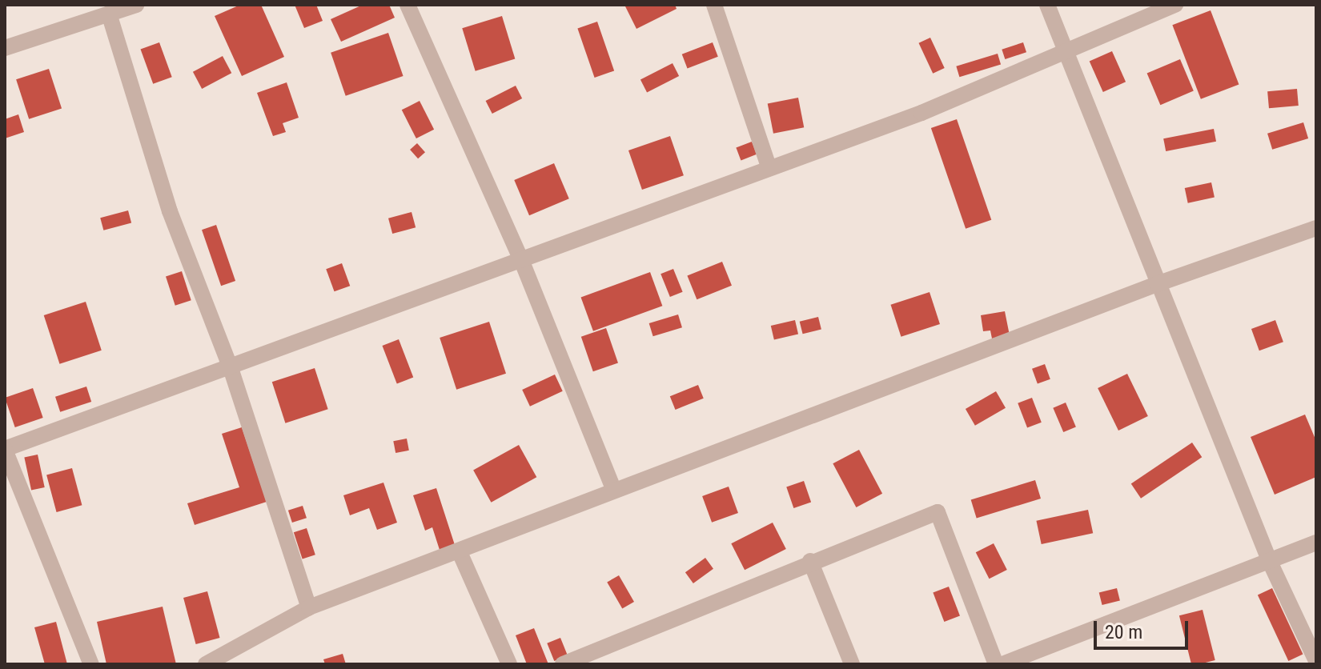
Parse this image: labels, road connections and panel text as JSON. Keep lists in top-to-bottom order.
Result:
{
  "scale_bar": "20 m"
}
